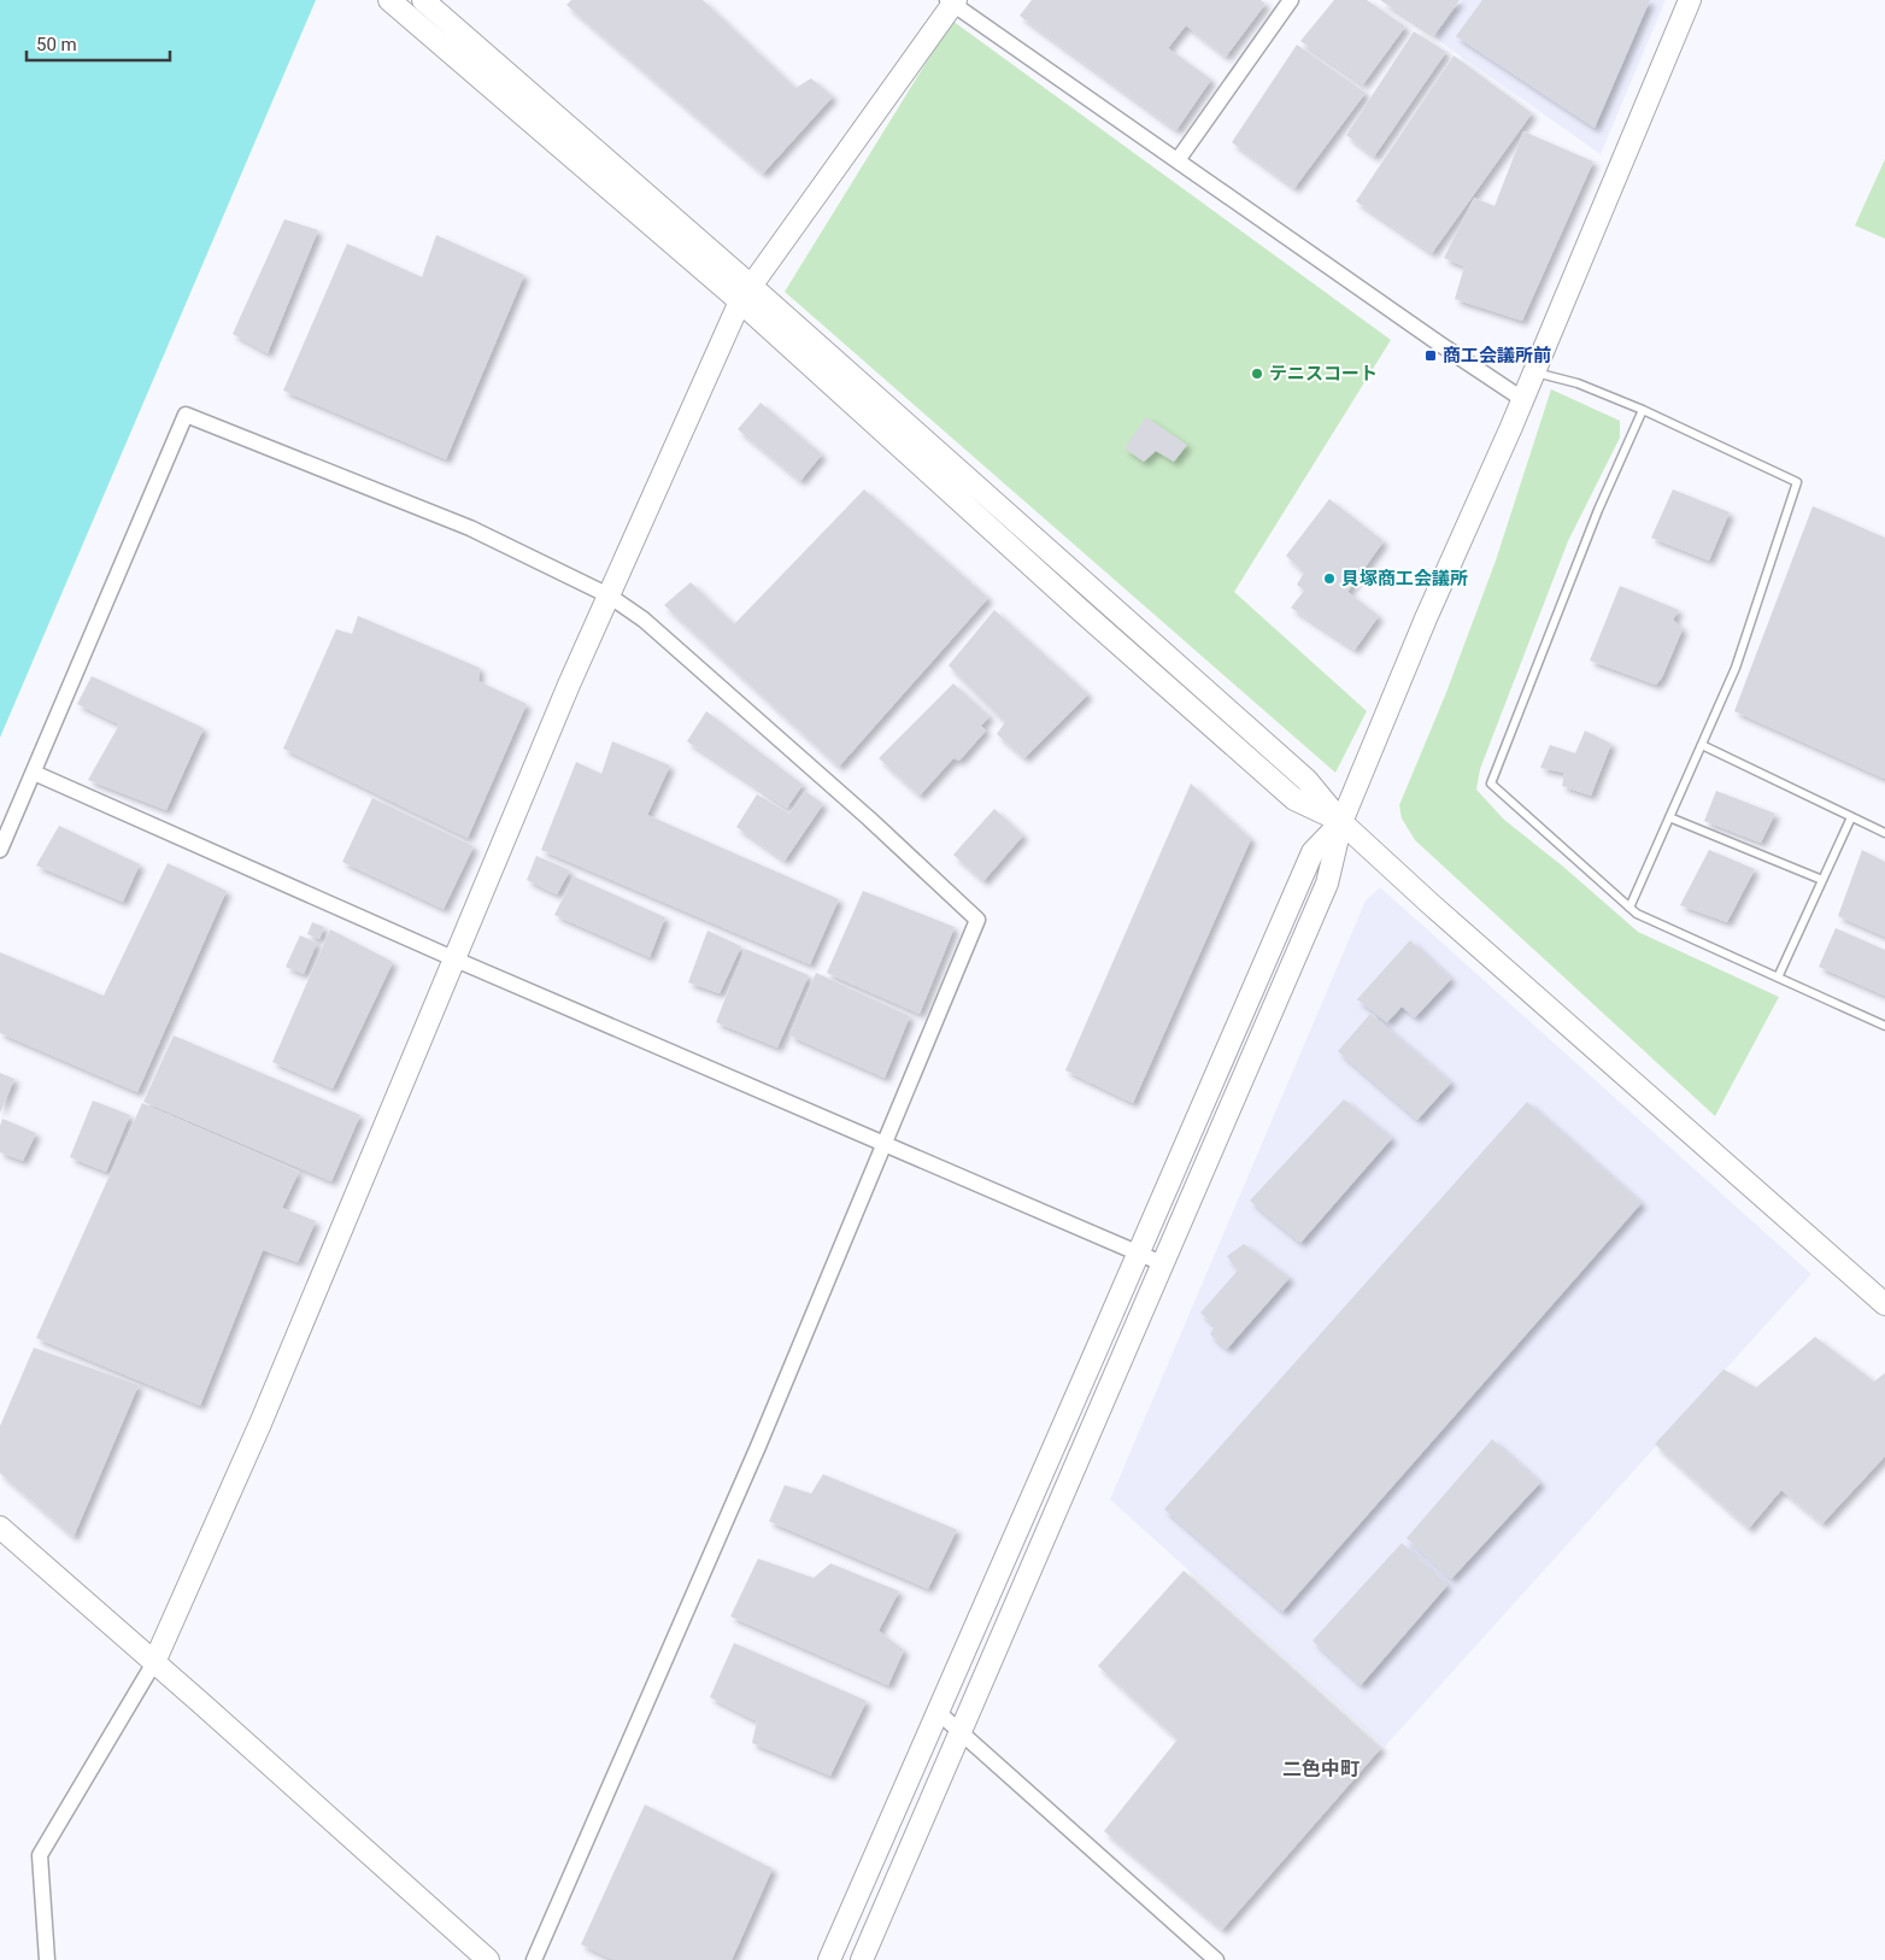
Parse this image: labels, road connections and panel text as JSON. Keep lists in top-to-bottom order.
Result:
{
  "districts": ["二色中町"],
  "places": {
    "transit": ["商工会議所前"],
    "other": ["テニスコート", "貝塚商工会議所"]
  },
  "scale_bar": "50 m"
}
